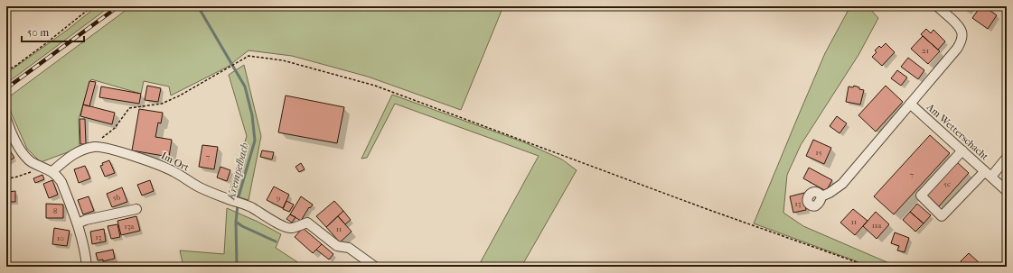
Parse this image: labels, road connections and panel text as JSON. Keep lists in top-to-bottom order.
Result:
{
  "streets": {
    "street": ["Am Wetterschacht", "Im Ort"]
  },
  "water": ["Krempelbach"],
  "house_numbers": [
    "21",
    "15",
    "7",
    "7",
    "5c",
    "5b",
    "9",
    "13",
    "8",
    "11",
    "11a",
    "13a",
    "11",
    "13",
    "10"
  ],
  "scale_bar": "50 m"
}
